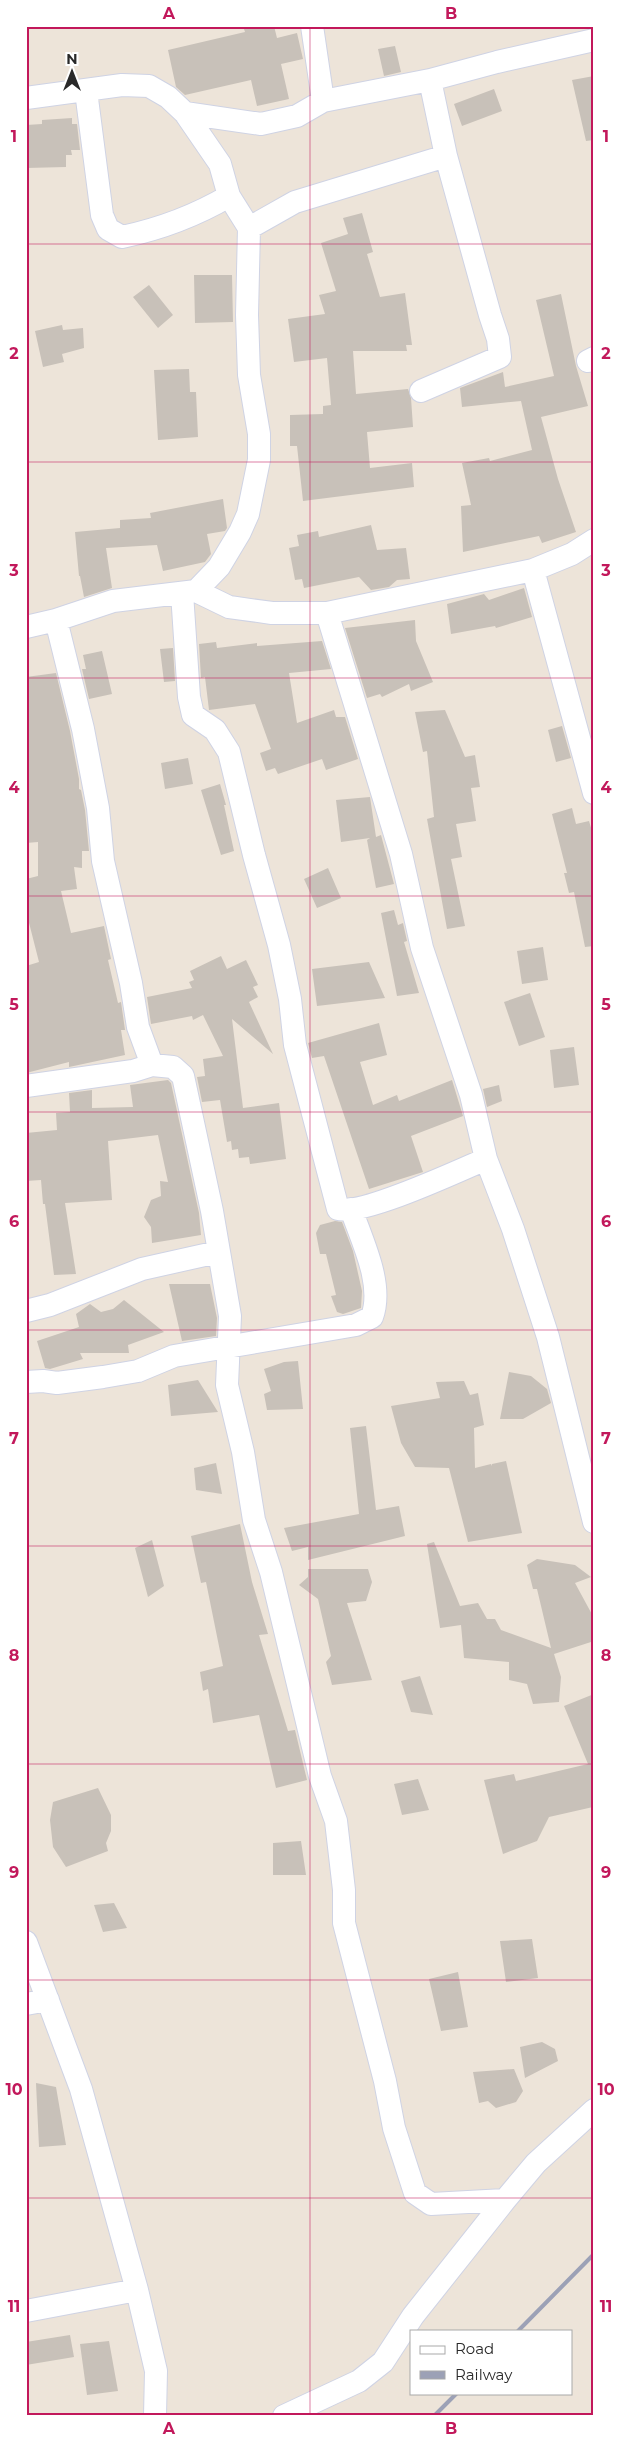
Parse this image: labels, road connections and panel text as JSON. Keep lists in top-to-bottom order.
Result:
{
  "legend": ["Road", "Railway"],
  "north": "top",
  "grid": {
    "columns": ["A", "B"],
    "rows": [
      "1",
      "2",
      "3",
      "4",
      "5",
      "6",
      "7",
      "8",
      "9",
      "10",
      "11"
    ]
  }
}
